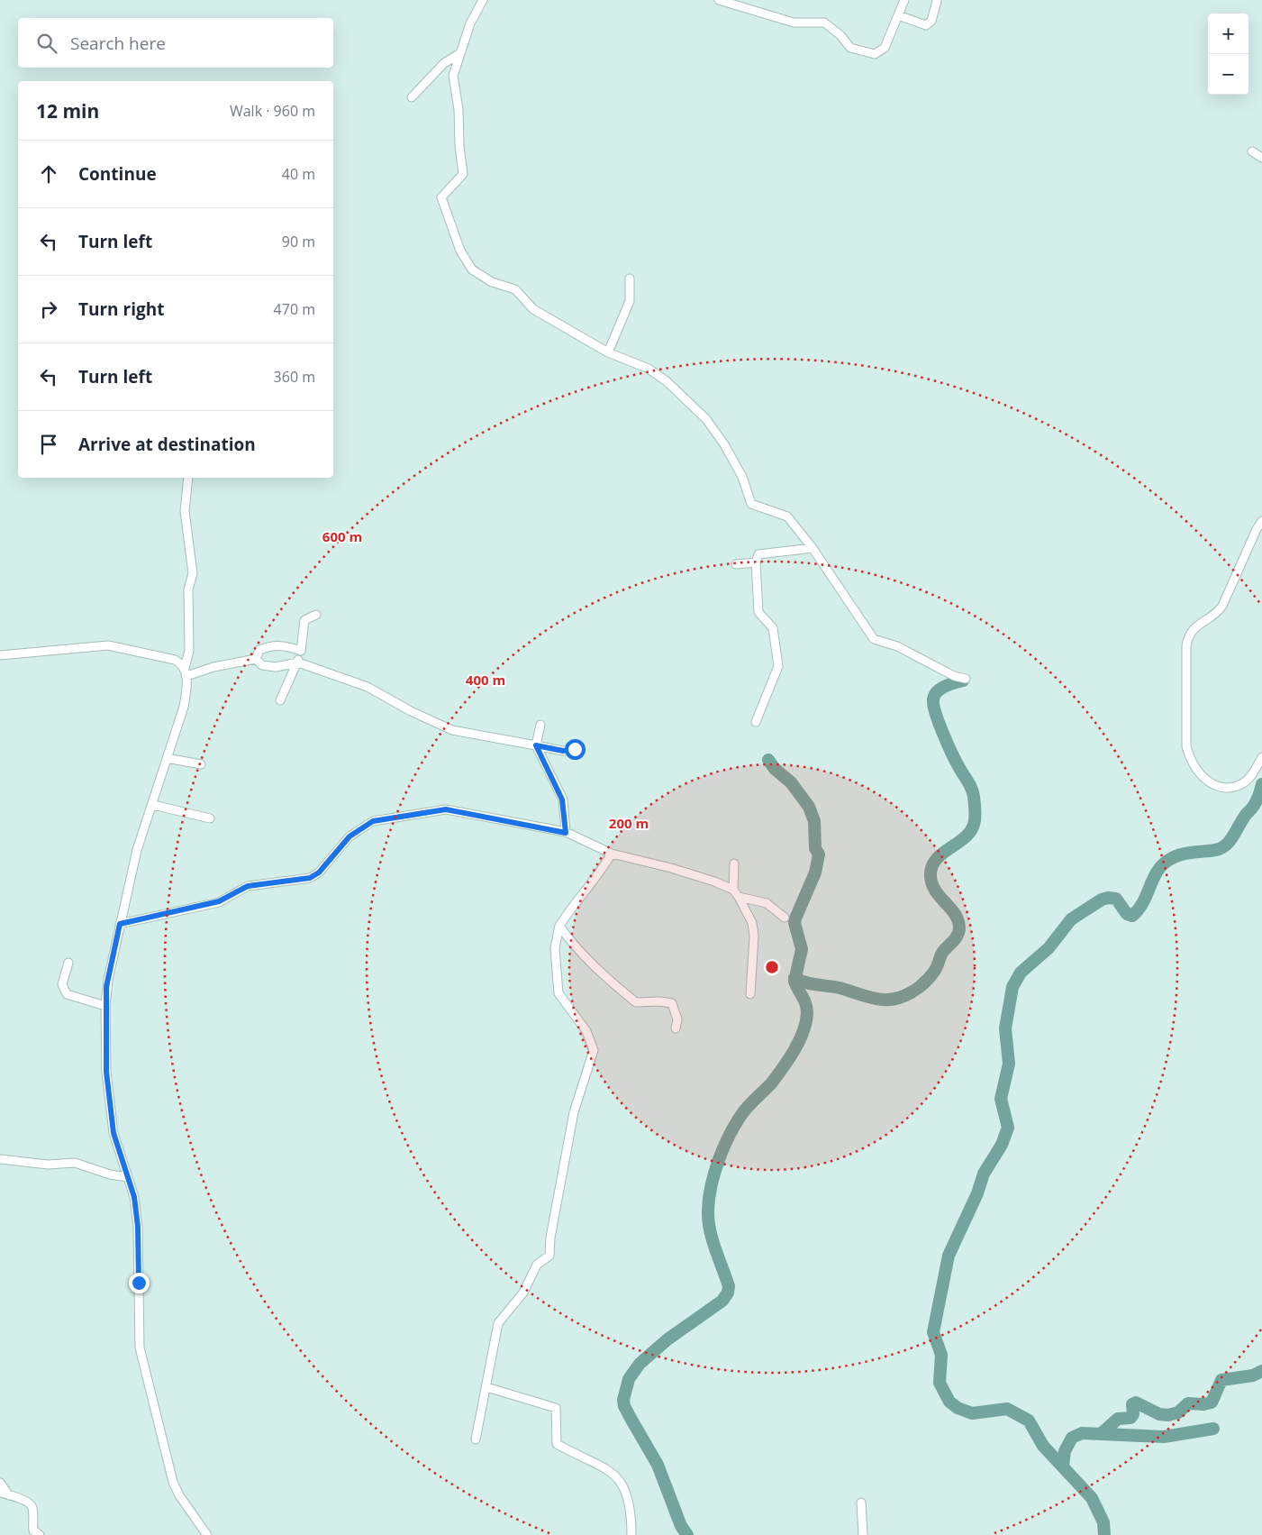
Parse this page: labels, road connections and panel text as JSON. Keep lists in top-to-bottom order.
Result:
{
  "page": {
    "map_buttons": ["+", "−"],
    "search": "Search here",
    "heading": ["12 min", "Walk · 960 m"],
    "list": [
      ["Continue", "40 m"],
      ["Turn left", "90 m"],
      ["Turn right", "470 m"],
      ["Turn left", "360 m"],
      "Arrive at destination"
    ]
  },
  "rings": ["600 m", "400 m", "200 m"]
}
